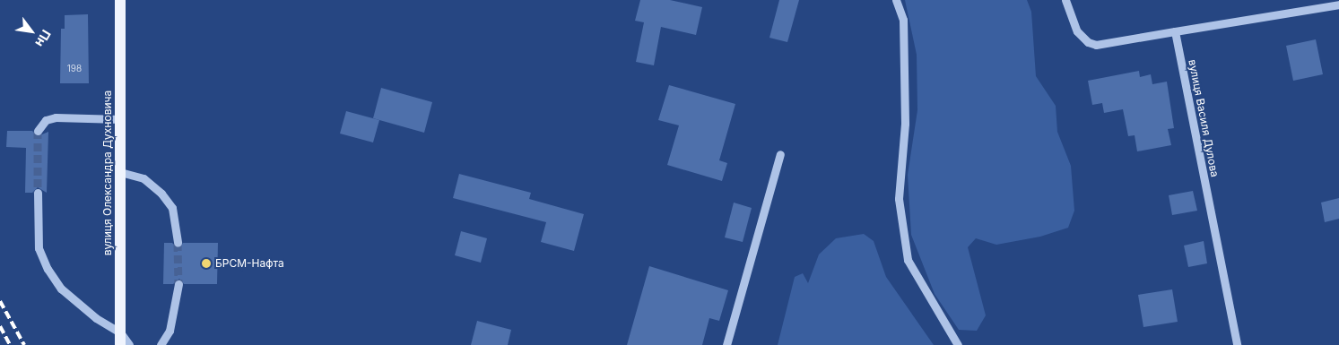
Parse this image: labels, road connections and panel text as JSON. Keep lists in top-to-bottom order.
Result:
{
  "streets": {
    "main road": ["вулиця Олександра Духновича"],
    "street": ["вулиця Василя Дулова"]
  },
  "places": ["БРСМ-Нафта"],
  "house_numbers": ["198"],
  "north": "bottom right"
}
